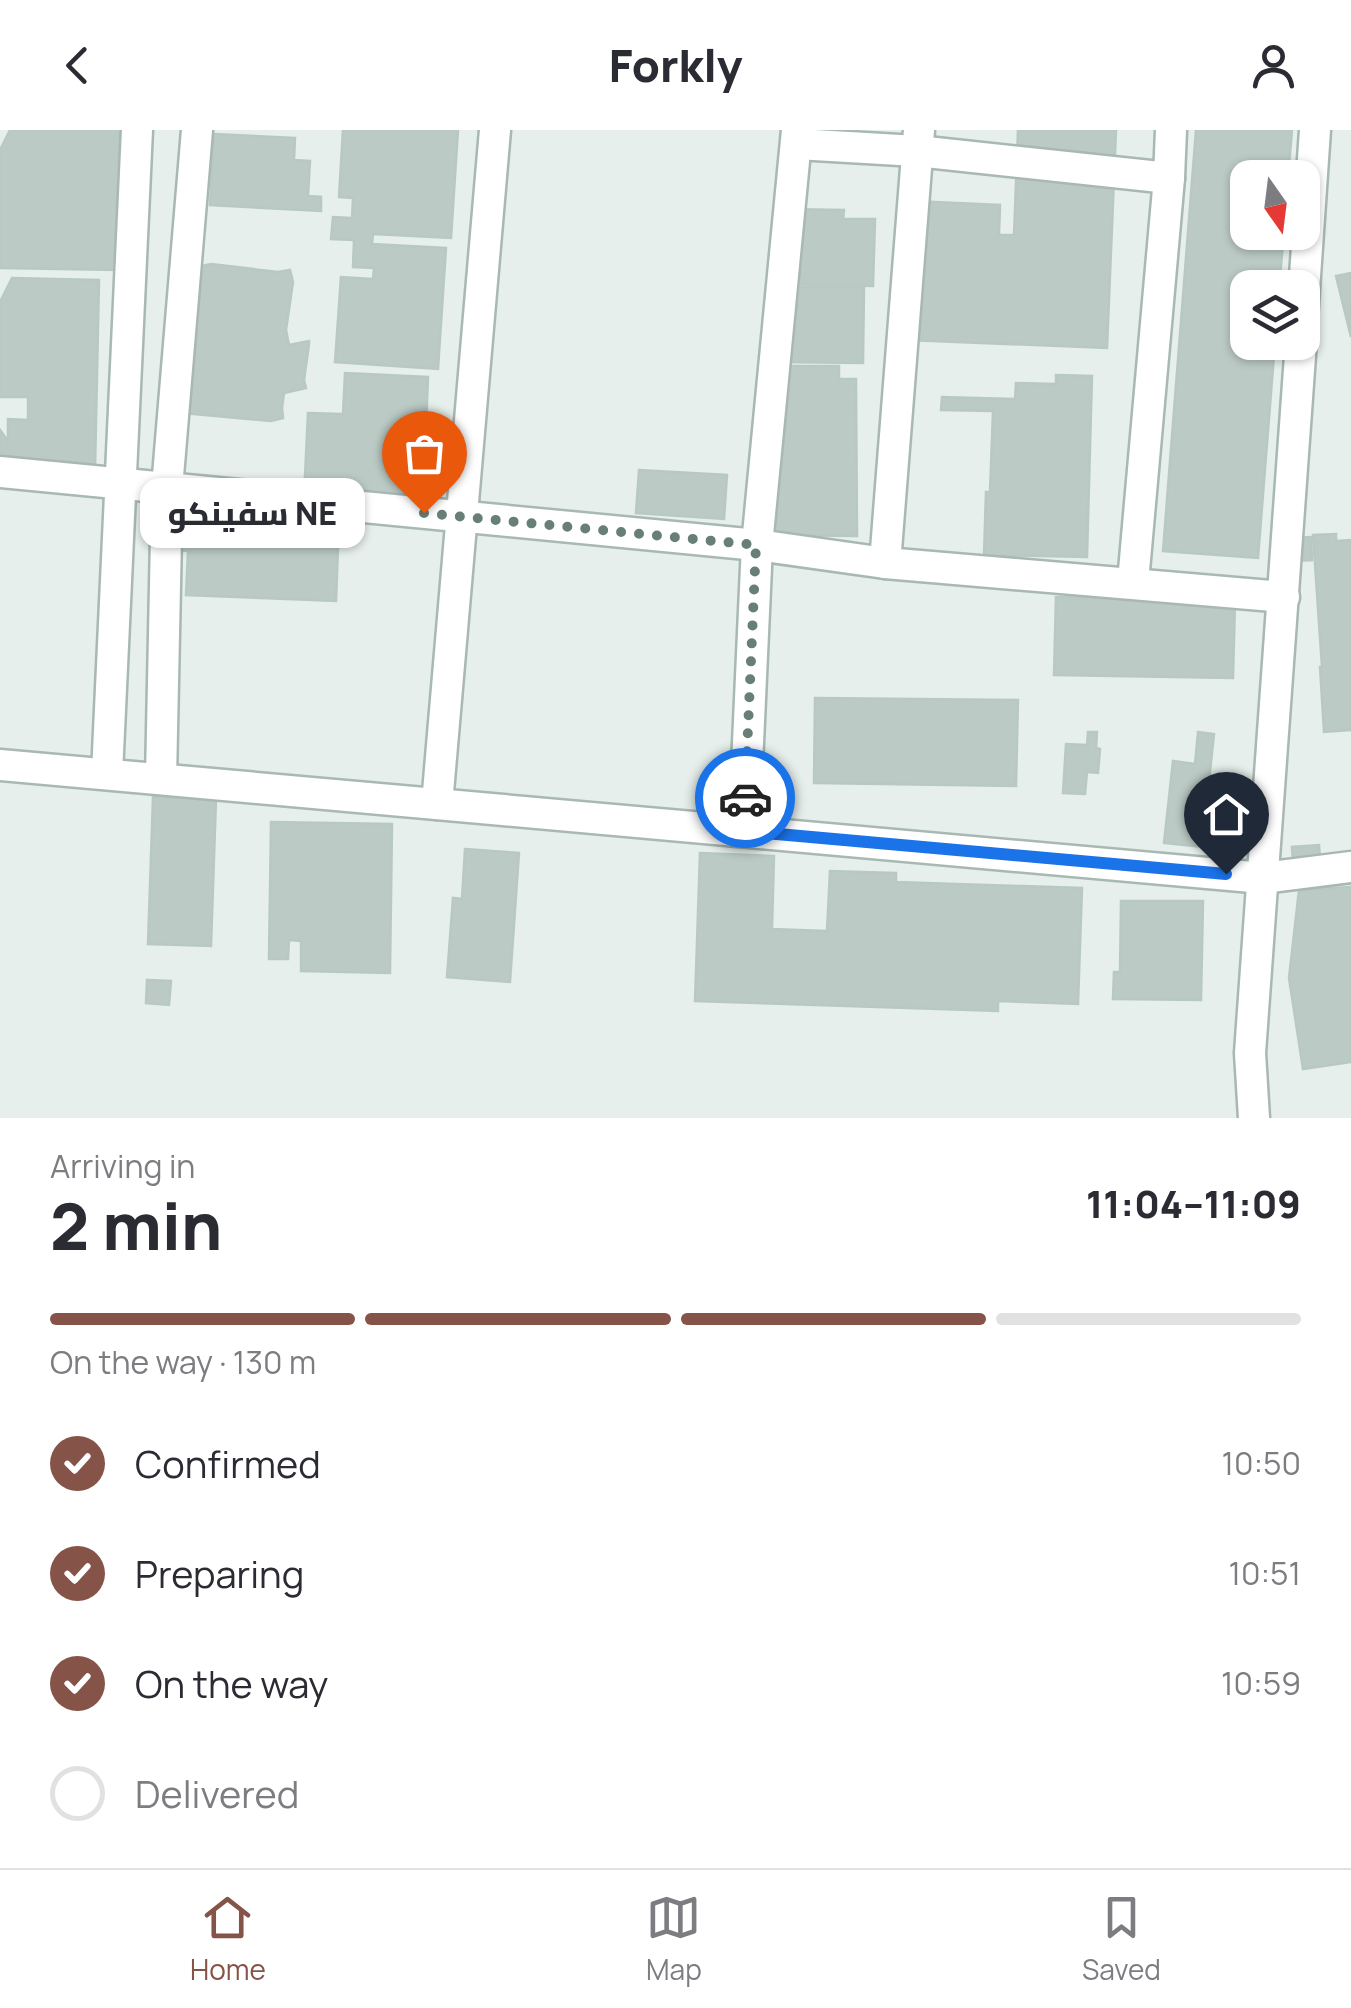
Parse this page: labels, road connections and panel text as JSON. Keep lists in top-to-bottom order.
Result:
{
  "places": ["سفينكو NE"],
  "north": "bottom",
  "page": {
    "header": "Forkly",
    "bubble": "سفينكو NE",
    "heading": ["2 min", "Arriving in", "11:04–11:09"],
    "bar": "On the way · 130 m",
    "list": [
      ["Confirmed", "10:50"],
      ["Preparing", "10:51"],
      ["On the way", "10:59"],
      "Delivered"
    ],
    "tabs": ["Home", "Map", "Saved"]
  }
}
